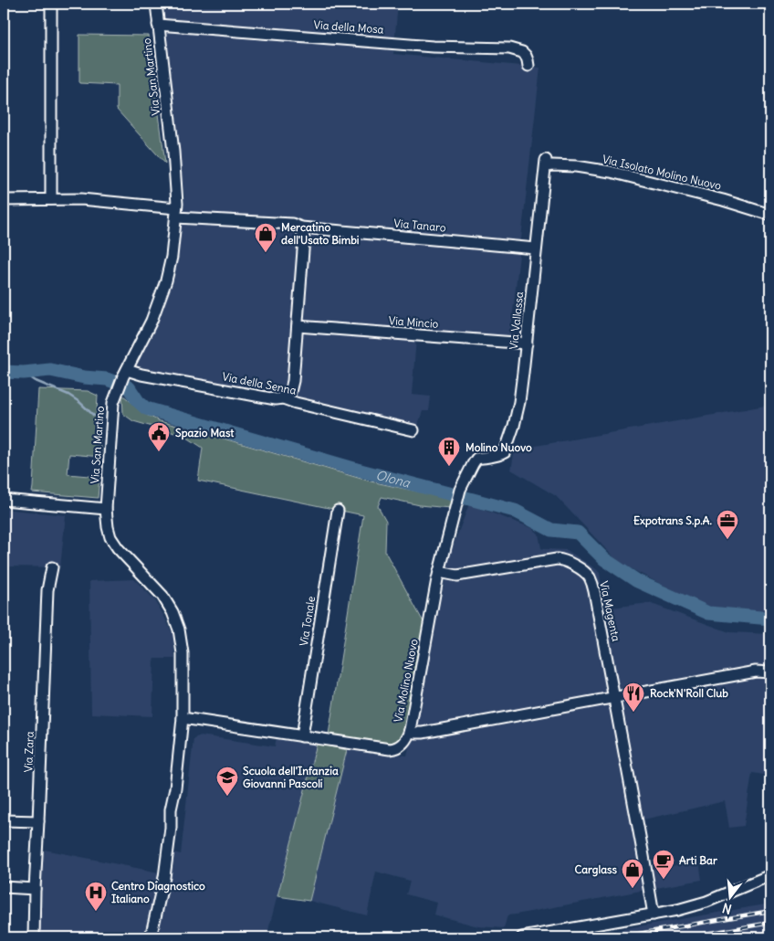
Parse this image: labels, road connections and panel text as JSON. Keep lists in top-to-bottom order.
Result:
{
  "streets": {
    "street": [
      "Via della Mosa",
      "Via San Martino",
      "Via Isolato Molino Nuovo",
      "Via Tanaro",
      "Via Vallassa",
      "Via Mincio",
      "Via della Senna",
      "Via Magenta",
      "Via Tonale",
      "Via Molino Nuovo",
      "Via Zara"
    ]
  },
  "crossings": [
    ["Via della Mosa", "Via San Martino"],
    ["Via San Martino", "Via Tanaro"],
    ["Via San Martino", "Via della Senna"],
    ["Via San Martino", "Via Molino Nuovo"],
    ["Via Isolato Molino Nuovo", "Via Vallassa"],
    ["Via Tanaro", "Via Vallassa"],
    ["Via Vallassa", "Via Mincio"],
    ["Via Vallassa", "Via Molino Nuovo"],
    ["Via Magenta", "Via Molino Nuovo"],
    ["Via Tonale", "Via Molino Nuovo"]
  ],
  "water": ["Olona"],
  "places": {
    "shop": ["Mercatino dell'Usato Bimbi", "Carglass"],
    "public building": ["Spazio Mast"],
    "building": ["Molino Nuovo"],
    "office": ["Expotrans S.p.A."],
    "restaurant": ["Rock'N'Roll Club"],
    "school or university": ["Scuola dell'Infanzia Giovanni Pascoli"],
    "cafe": ["Arti Bar"],
    "hospital": ["Centro Diagnostico Italiano"]
  },
  "north": "bottom"
}
